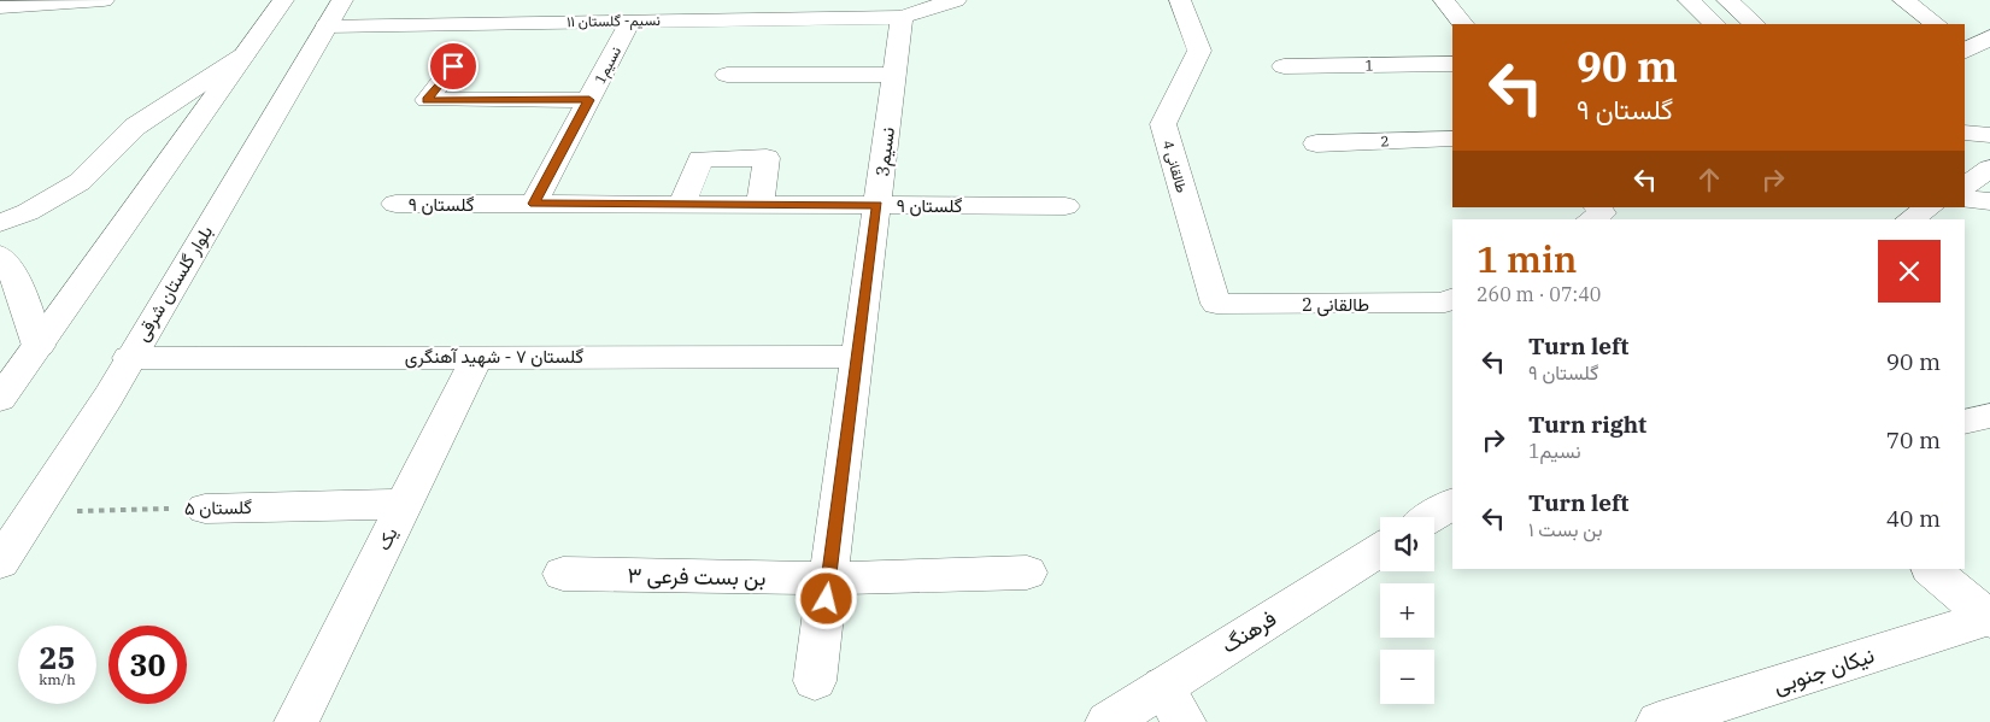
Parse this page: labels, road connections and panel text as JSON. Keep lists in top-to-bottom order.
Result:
{
  "streets": {
    "street": [
      "نسیم- گلستان ۱۱",
      "نسیم1",
      "1",
      "2",
      "نسیم3",
      "طالقانی 4",
      "گلستان ۹",
      "بلوار گلستان شرقی",
      "طالقانی 2",
      "گلستان ۷ - شهید آهنگری",
      "گلستان ۵",
      "یک",
      "بن بست فرعی ۳",
      "فرهنگ",
      "نیکان جنوبی"
    ]
  },
  "crossings": [
    ["نسیم- گلستان ۱۱", "نسیم1"],
    ["نسیم- گلستان ۱۱", "نسیم3"],
    ["نسیم- گلستان ۱۱", "بلوار گلستان شرقی"],
    ["نسیم1", "گلستان ۹"],
    ["نسیم3", "گلستان ۹"],
    ["نسیم3", "گلستان ۷ - شهید آهنگری"],
    ["نسیم3", "بن بست فرعی ۳"],
    ["طالقانی 4", "طالقانی 2"],
    ["بلوار گلستان شرقی", "گلستان ۷ - شهید آهنگری"],
    ["بلوار گلستان شرقی", "گلستان ۵"],
    ["گلستان ۷ - شهید آهنگری", "یک"],
    ["گلستان ۵", "یک"]
  ],
  "page": {
    "turn": ["90 m", "گلستان ۹"],
    "heading": ["1 min", "260 m · 07:40"],
    "list": [
      {
        "name": "Turn left",
        "note": "گلستان ۹",
        "value": "90 m"
      },
      {
        "name": "Turn right",
        "note": "نسیم1",
        "value": "70 m"
      },
      {
        "name": "Turn left",
        "note": "بن بست ۱",
        "value": "40 m"
      }
    ],
    "map_buttons": ["+", "−"],
    "speed": "25 km/h",
    "limit": "30"
  }
}
